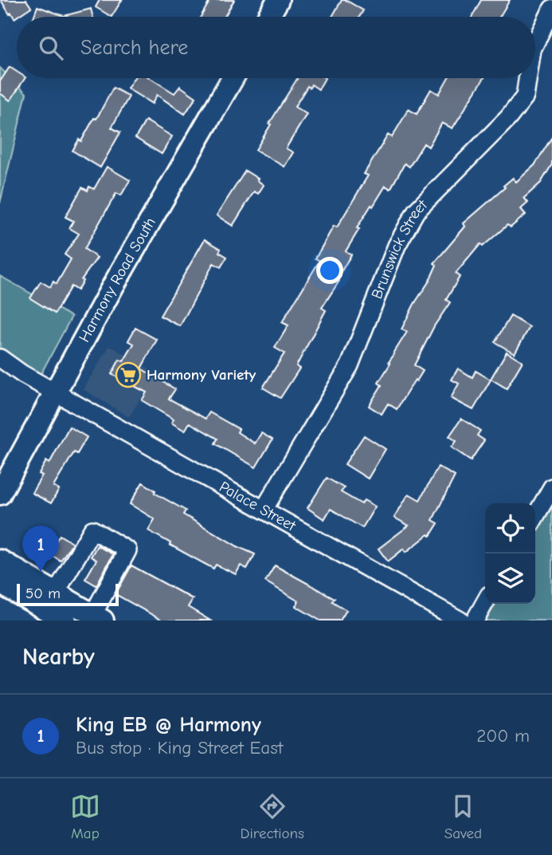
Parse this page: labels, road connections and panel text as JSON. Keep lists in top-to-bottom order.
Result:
{
  "streets": {
    "main road": ["Harmony Road South"],
    "street": ["Brunswick Street", "Palace Street"]
  },
  "crossings": [
    ["Brunswick Street", "Palace Street"],
    ["Harmony Road South", "Palace Street"]
  ],
  "places": {
    "supermarket": ["Harmony Variety"]
  },
  "scale_bar": "50 m",
  "page": {
    "search": "Search here",
    "pins": "1",
    "scale": "50 m",
    "heading": "Nearby",
    "list": [
      {
        "mark": "1",
        "name": "King EB @ Harmony",
        "note": "Bus stop · King Street East",
        "value": "200 m"
      }
    ],
    "nav": ["Map", "Directions", "Saved"]
  }
}
